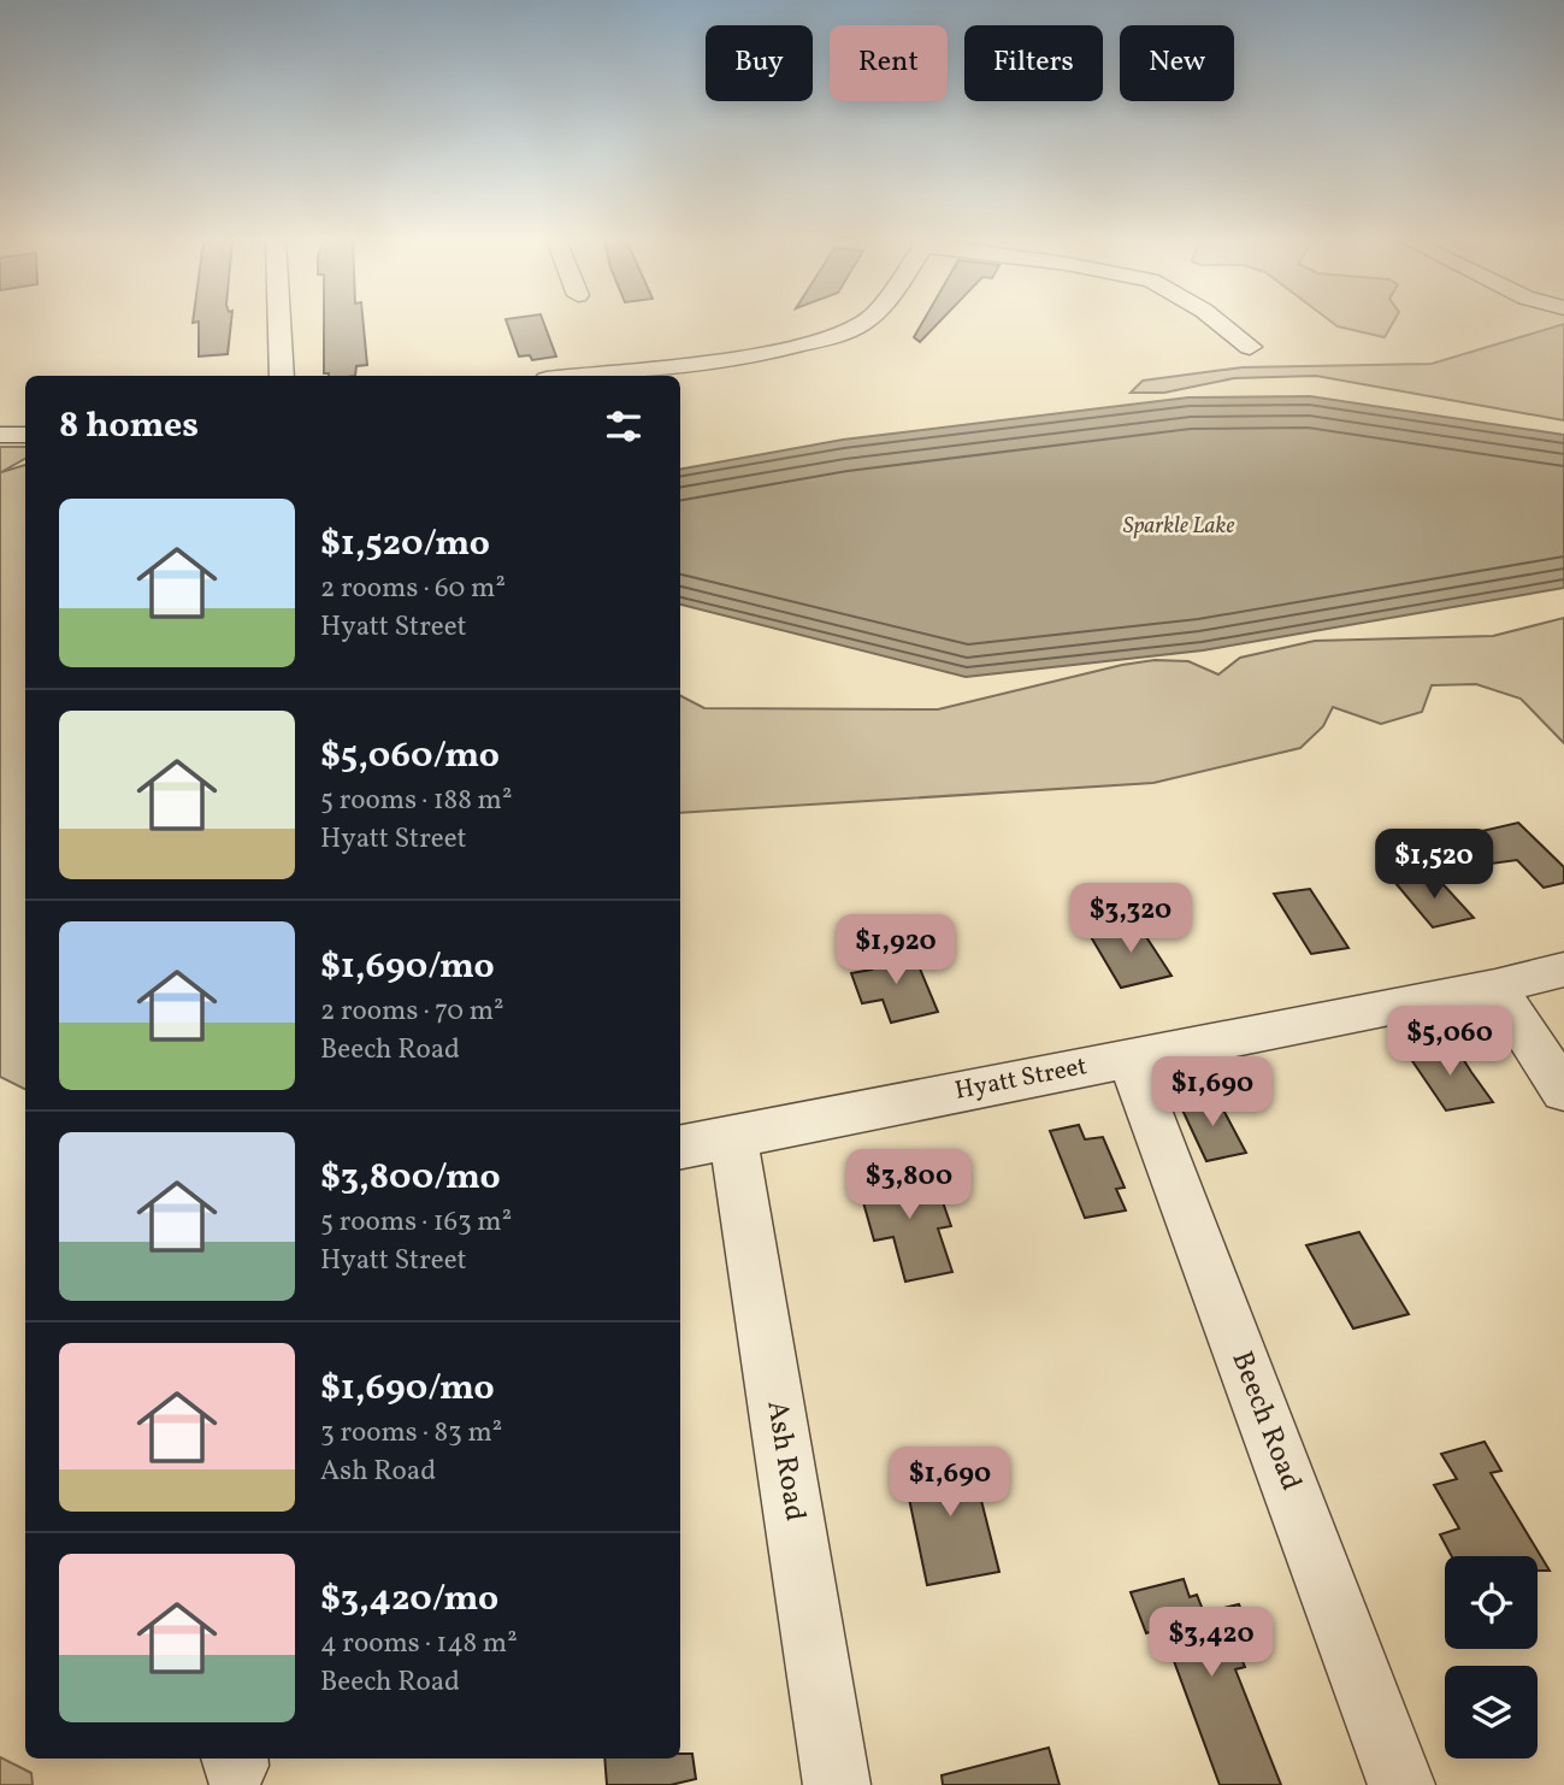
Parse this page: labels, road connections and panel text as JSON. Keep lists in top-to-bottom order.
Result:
{
  "streets": {
    "street": ["Hyatt Street", "Beech Road", "Ash Road"]
  },
  "crossings": [
    ["Hyatt Street", "Beech Road"],
    ["Hyatt Street", "Ash Road"]
  ],
  "water": ["Sparkle Lake"],
  "page": {
    "chip": [
      "Buy",
      "Rent",
      "Filters",
      "New"
    ],
    "heading": "8 homes",
    "list": [
      {
        "name": "$1,520/mo",
        "note": "2 rooms · 60 m² · Hyatt Street"
      },
      {
        "name": "$5,060/mo",
        "note": "5 rooms · 188 m² · Hyatt Street"
      },
      {
        "name": "$1,690/mo",
        "note": "2 rooms · 70 m² · Beech Road"
      },
      {
        "name": "$3,800/mo",
        "note": "5 rooms · 163 m² · Hyatt Street"
      },
      {
        "name": "$1,690/mo",
        "note": "3 rooms · 83 m² · Ash Road"
      },
      {
        "name": "$3,420/mo",
        "note": "4 rooms · 148 m² · Beech Road"
      }
    ],
    "price": [
      "$1,520",
      "$3,320",
      "$1,920",
      "$5,060",
      "$1,690",
      "$3,800",
      "$1,690",
      "$3,420"
    ]
  }
}
